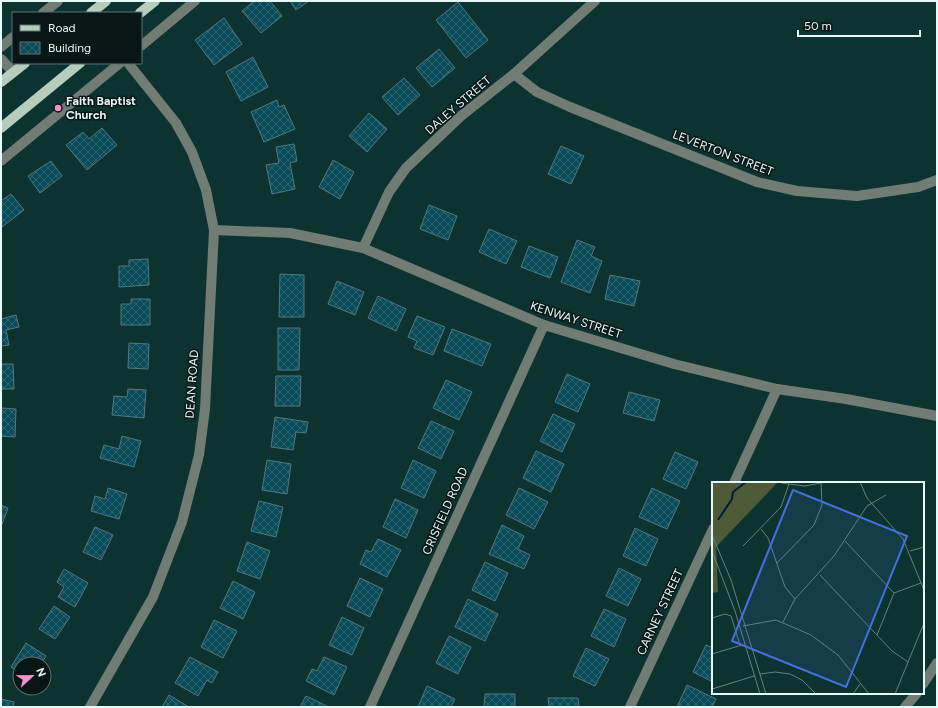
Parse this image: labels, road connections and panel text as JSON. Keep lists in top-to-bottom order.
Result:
{
  "streets": {
    "street": [
      "DALEY STREET",
      "LEVERTON STREET",
      "KENWAY STREET",
      "DEAN ROAD",
      "CRISFIELD ROAD",
      "CARNEY STREET"
    ]
  },
  "crossings": [
    ["DALEY STREET", "LEVERTON STREET"],
    ["DALEY STREET", "KENWAY STREET"],
    ["KENWAY STREET", "DEAN ROAD"],
    ["KENWAY STREET", "CRISFIELD ROAD"]
  ],
  "places": ["Faith Baptist Church"],
  "legend": ["Road", "Building"],
  "scale_bar": "50 m",
  "north": "right"
}
